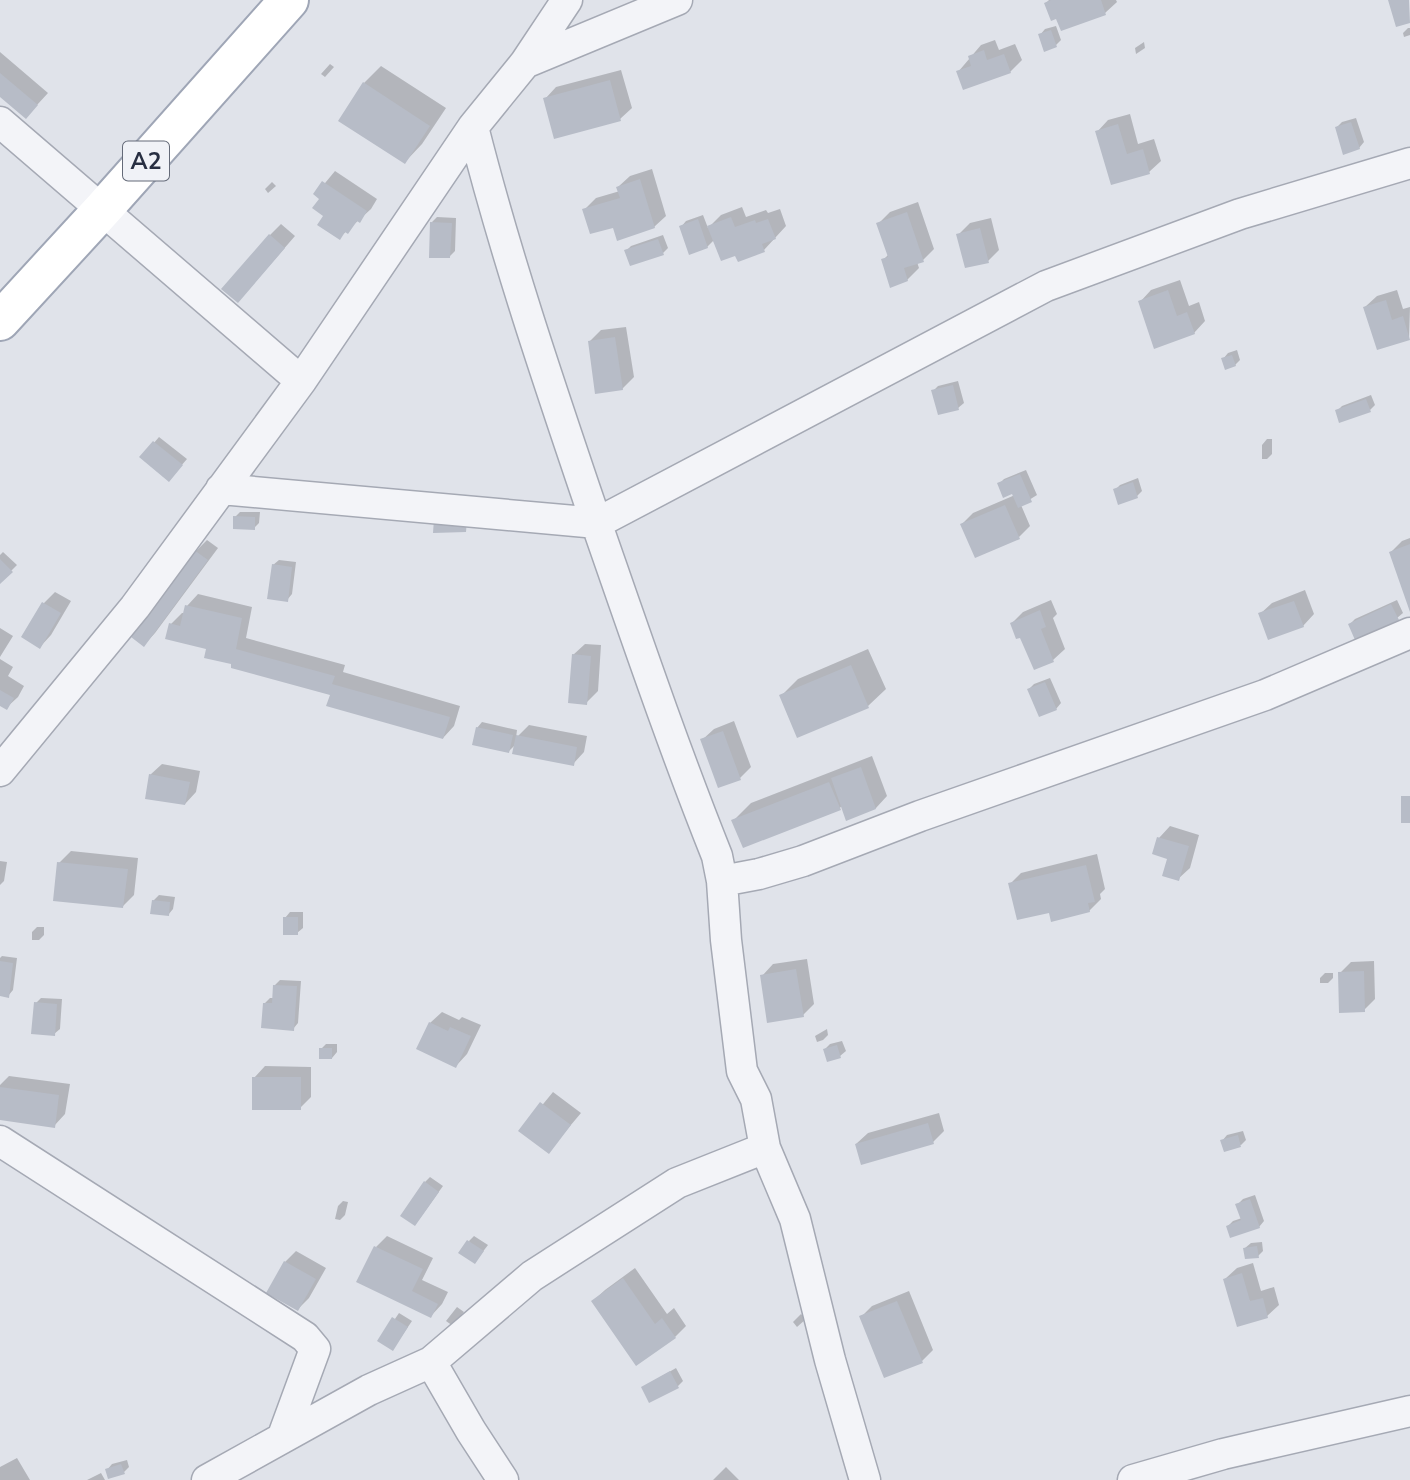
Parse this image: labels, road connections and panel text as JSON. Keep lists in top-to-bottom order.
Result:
{
  "streets": {
    "main road": ["A2"]
  }
}
